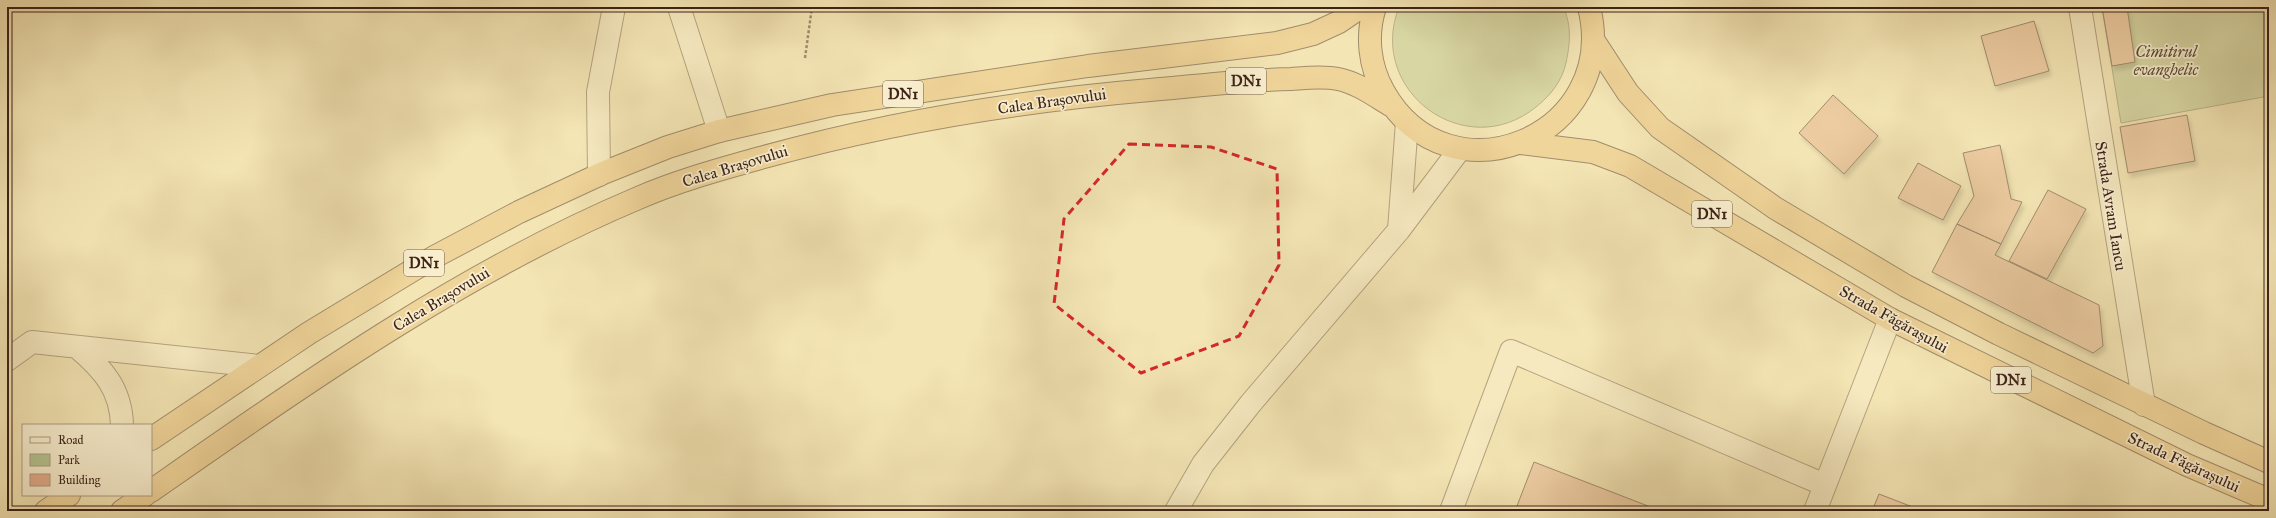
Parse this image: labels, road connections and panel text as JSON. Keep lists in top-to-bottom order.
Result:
{
  "streets": {
    "highway": ["DN1", "Calea Brașovului", "Strada Făgărașului"],
    "street": ["Strada Avram Iancu"]
  },
  "crossings": [
    ["Calea Brașovului", "Strada Făgărașului"],
    ["Strada Avram Iancu", "Strada Făgărașului"]
  ],
  "parks": ["Cimitirul evanghelic"],
  "legend": ["Road", "Park", "Building"]
}
